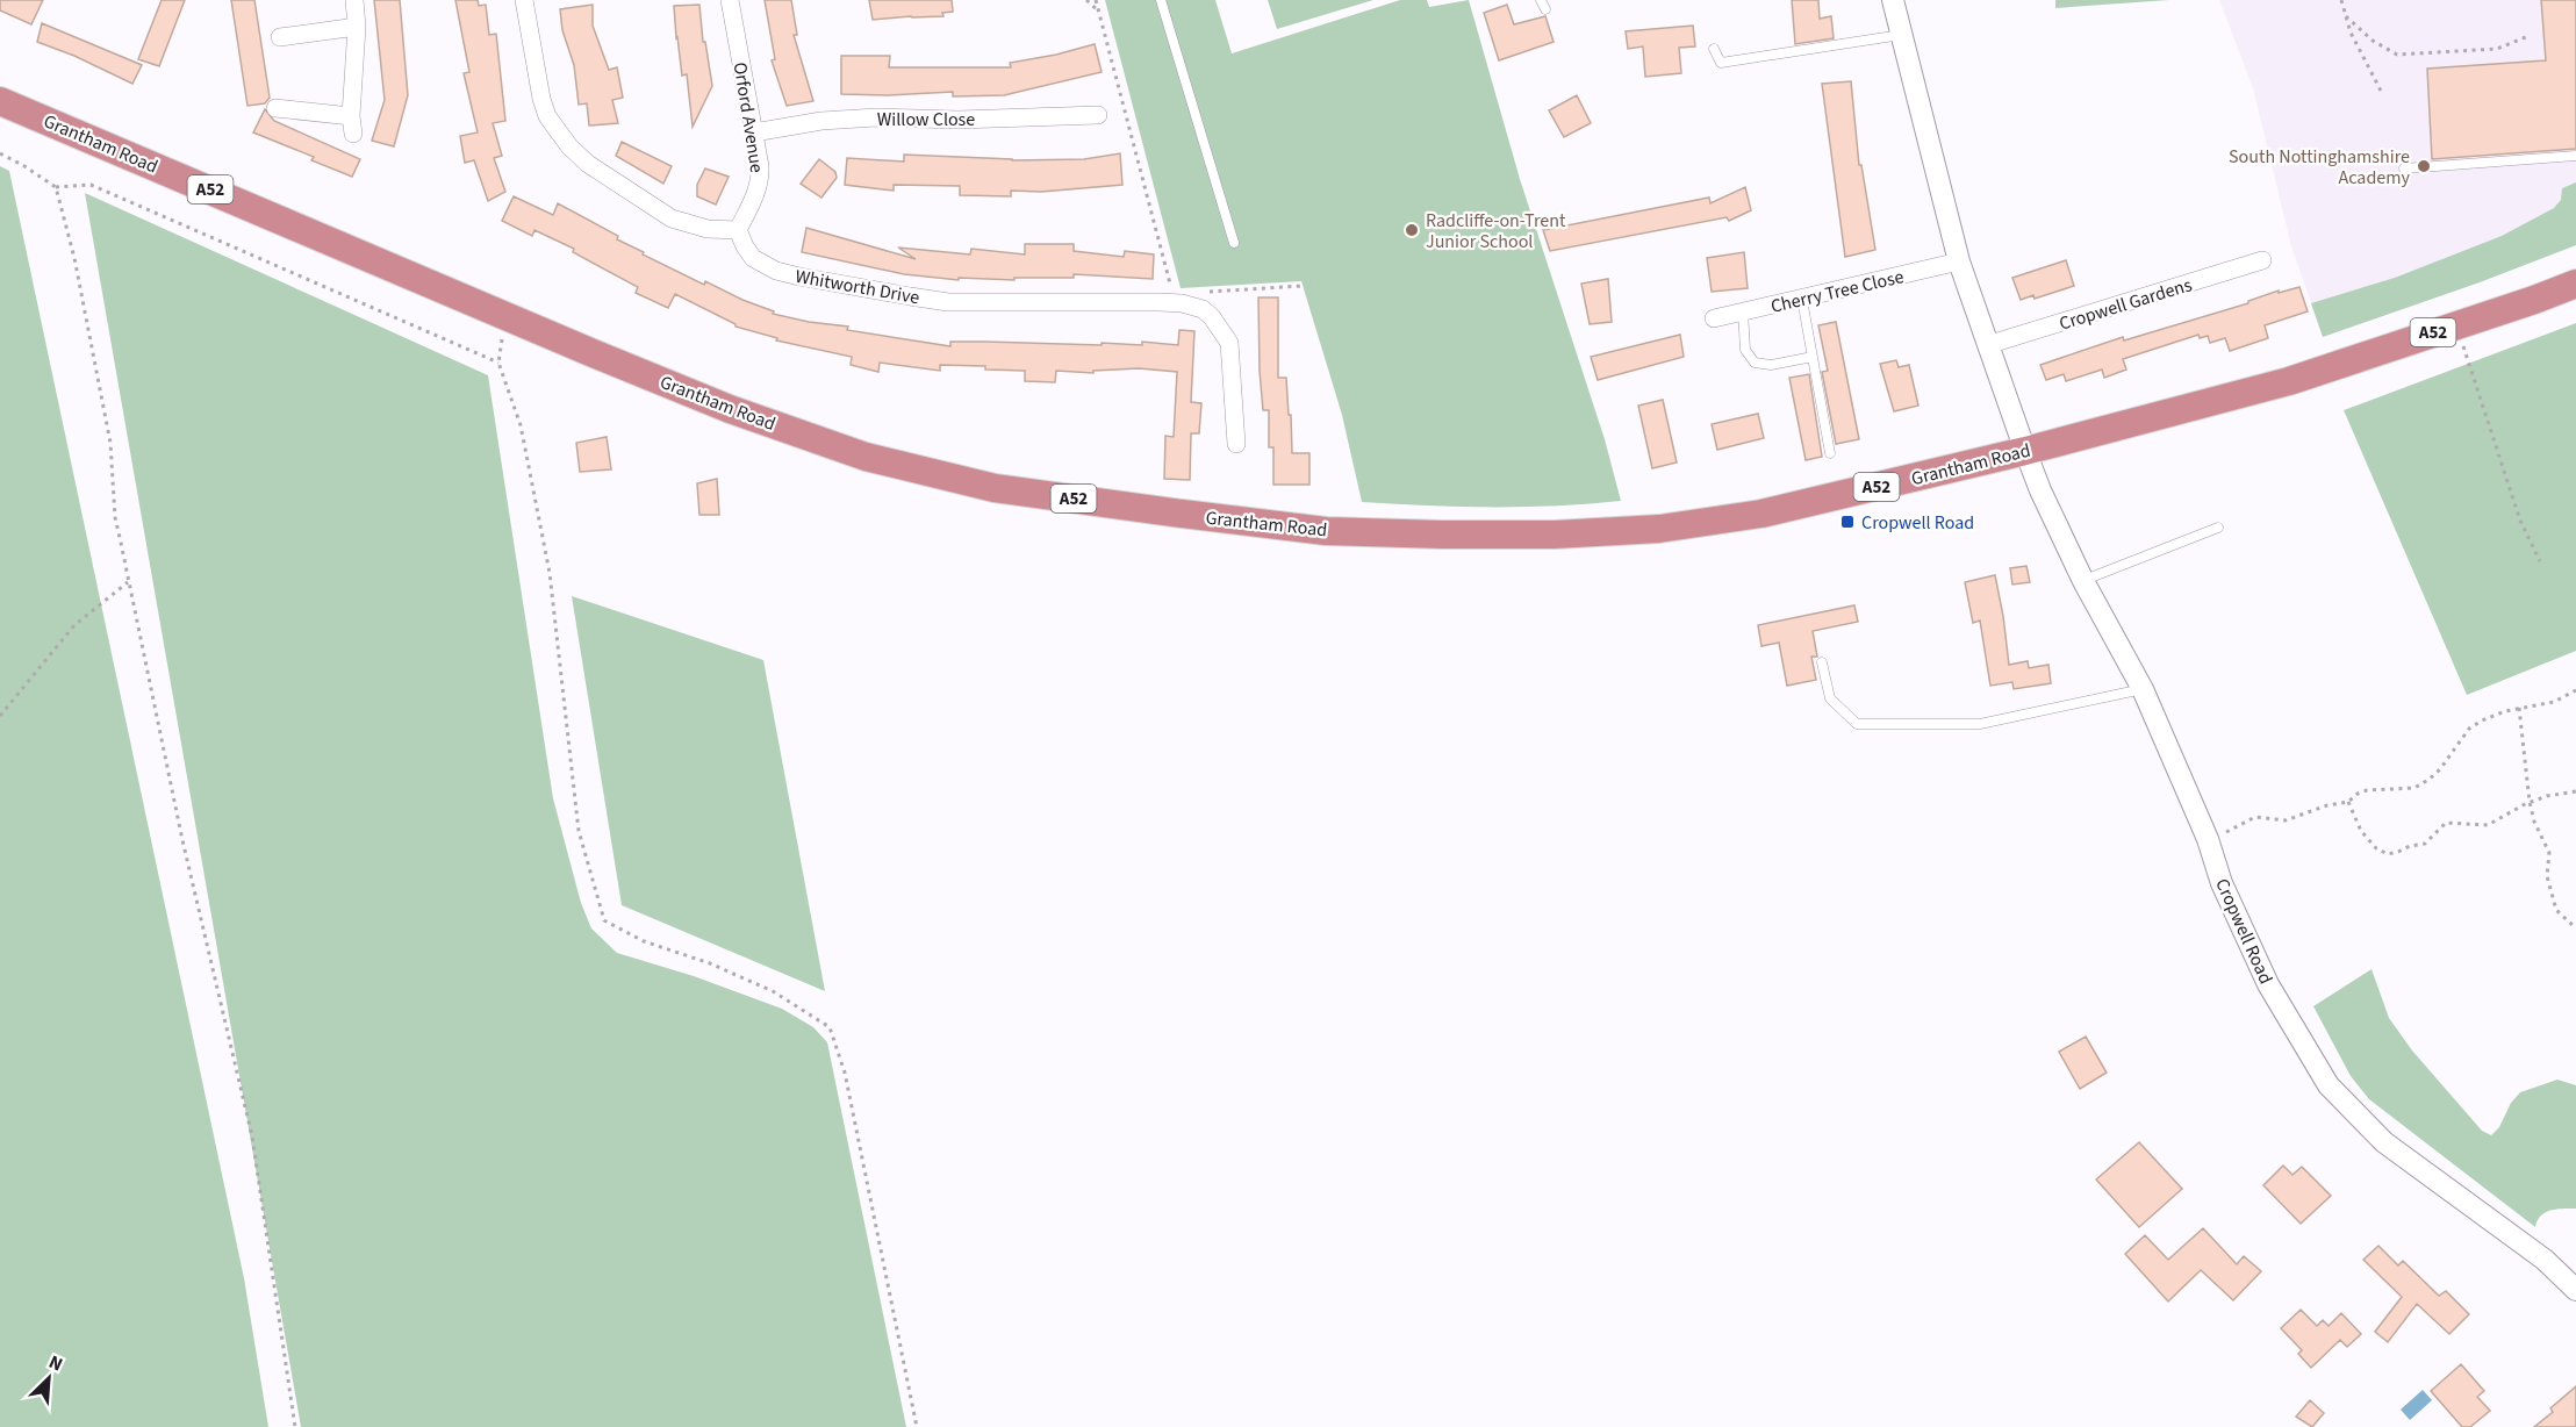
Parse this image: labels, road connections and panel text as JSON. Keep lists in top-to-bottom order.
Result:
{
  "streets": {
    "highway": ["Grantham Road", "A52"],
    "street": [
      "Orford Avenue",
      "Willow Close",
      "Whitworth Drive",
      "Cherry Tree Close",
      "Cropwell Gardens",
      "Cropwell Road"
    ]
  },
  "crossings": [
    ["Orford Avenue", "Willow Close"],
    ["Orford Avenue", "Whitworth Drive"],
    ["Grantham Road", "Cropwell Road"],
    ["Cherry Tree Close", "Cropwell Road"],
    ["Cropwell Gardens", "Cropwell Road"]
  ],
  "places": {
    "other": ["South Nottinghamshire Academy", "Radcliffe-on-Trent Junior School"],
    "transit": ["Cropwell Road"]
  },
  "north": "top right"
}
